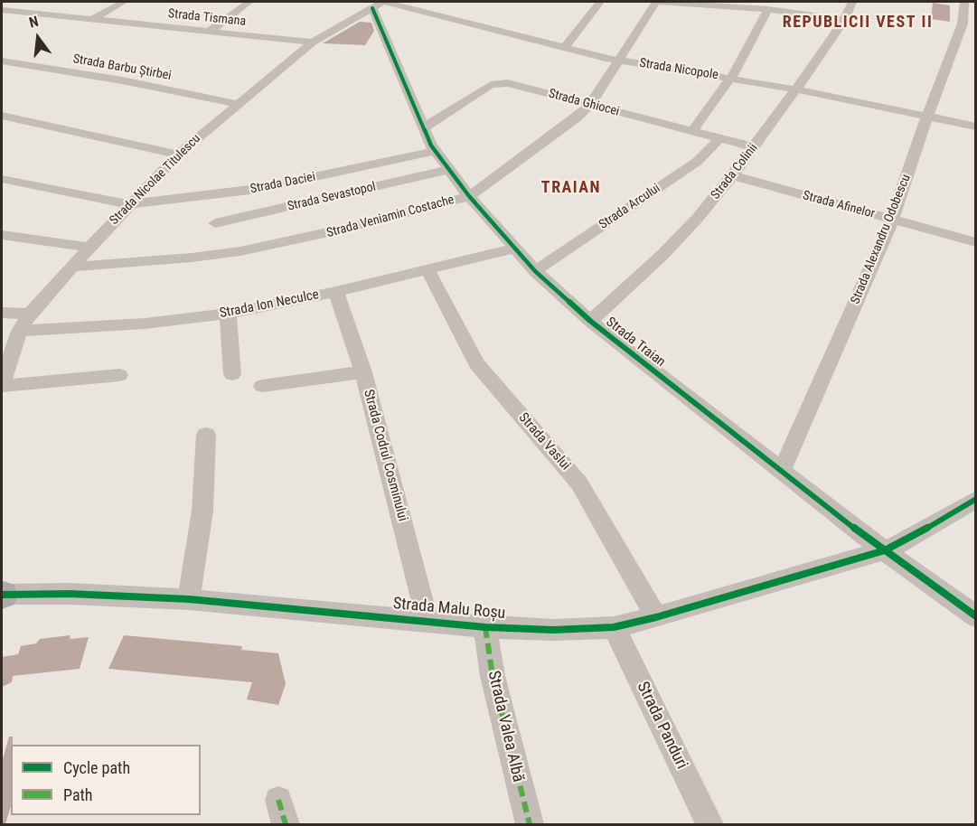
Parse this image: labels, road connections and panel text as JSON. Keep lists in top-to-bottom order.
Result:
{
  "streets": {
    "street": [
      "Strada Tismana",
      "Strada Barbu Știrbei",
      "Strada Nicopole",
      "Strada Ghiocei",
      "Strada Colinii",
      "Strada Nicolae Titulescu",
      "Strada Daciei",
      "Strada Sevastopol",
      "Strada Afinelor",
      "Strada Arcului",
      "Strada Veniamin Costache",
      "Strada Alexandru Odobescu",
      "Strada Ion Neculce",
      "Strada Traian",
      "Strada Vaslui",
      "Strada Codrul Cosminului",
      "Strada Malu Roșu",
      "Strada Panduri",
      "Strada Valea Albă"
    ]
  },
  "crossings": [
    ["Strada Tismana", "Strada Nicolae Titulescu"],
    ["Strada Barbu Știrbei", "Strada Nicolae Titulescu"],
    ["Strada Nicopole", "Strada Colinii"],
    ["Strada Nicopole", "Strada Nicolae Titulescu"],
    ["Strada Nicopole", "Strada Veniamin Costache"],
    ["Strada Nicopole", "Strada Alexandru Odobescu"],
    ["Strada Nicopole", "Strada Traian"],
    ["Strada Ghiocei", "Strada Colinii"],
    ["Strada Ghiocei", "Strada Arcului"],
    ["Strada Ghiocei", "Strada Veniamin Costache"],
    ["Strada Ghiocei", "Strada Traian"],
    ["Strada Colinii", "Strada Afinelor"],
    ["Strada Colinii", "Strada Traian"],
    ["Strada Nicolae Titulescu", "Strada Daciei"],
    ["Strada Nicolae Titulescu", "Strada Veniamin Costache"],
    ["Strada Nicolae Titulescu", "Strada Ion Neculce"],
    ["Strada Nicolae Titulescu", "Strada Traian"],
    ["Strada Daciei", "Strada Traian"],
    ["Strada Sevastopol", "Strada Traian"],
    ["Strada Afinelor", "Strada Alexandru Odobescu"],
    ["Strada Arcului", "Strada Traian"],
    ["Strada Veniamin Costache", "Strada Traian"],
    ["Strada Alexandru Odobescu", "Strada Traian"],
    ["Strada Ion Neculce", "Strada Traian"],
    ["Strada Ion Neculce", "Strada Vaslui"],
    ["Strada Ion Neculce", "Strada Codrul Cosminului"],
    ["Strada Traian", "Strada Malu Roșu"],
    ["Strada Vaslui", "Strada Malu Roșu"],
    ["Strada Codrul Cosminului", "Strada Malu Roșu"],
    ["Strada Malu Roșu", "Strada Panduri"],
    ["Strada Malu Roșu", "Strada Valea Albă"]
  ],
  "districts": ["REPUBLICII VEST II", "TRAIAN"],
  "legend": ["Cycle path", "Path"],
  "north": "top"
}
